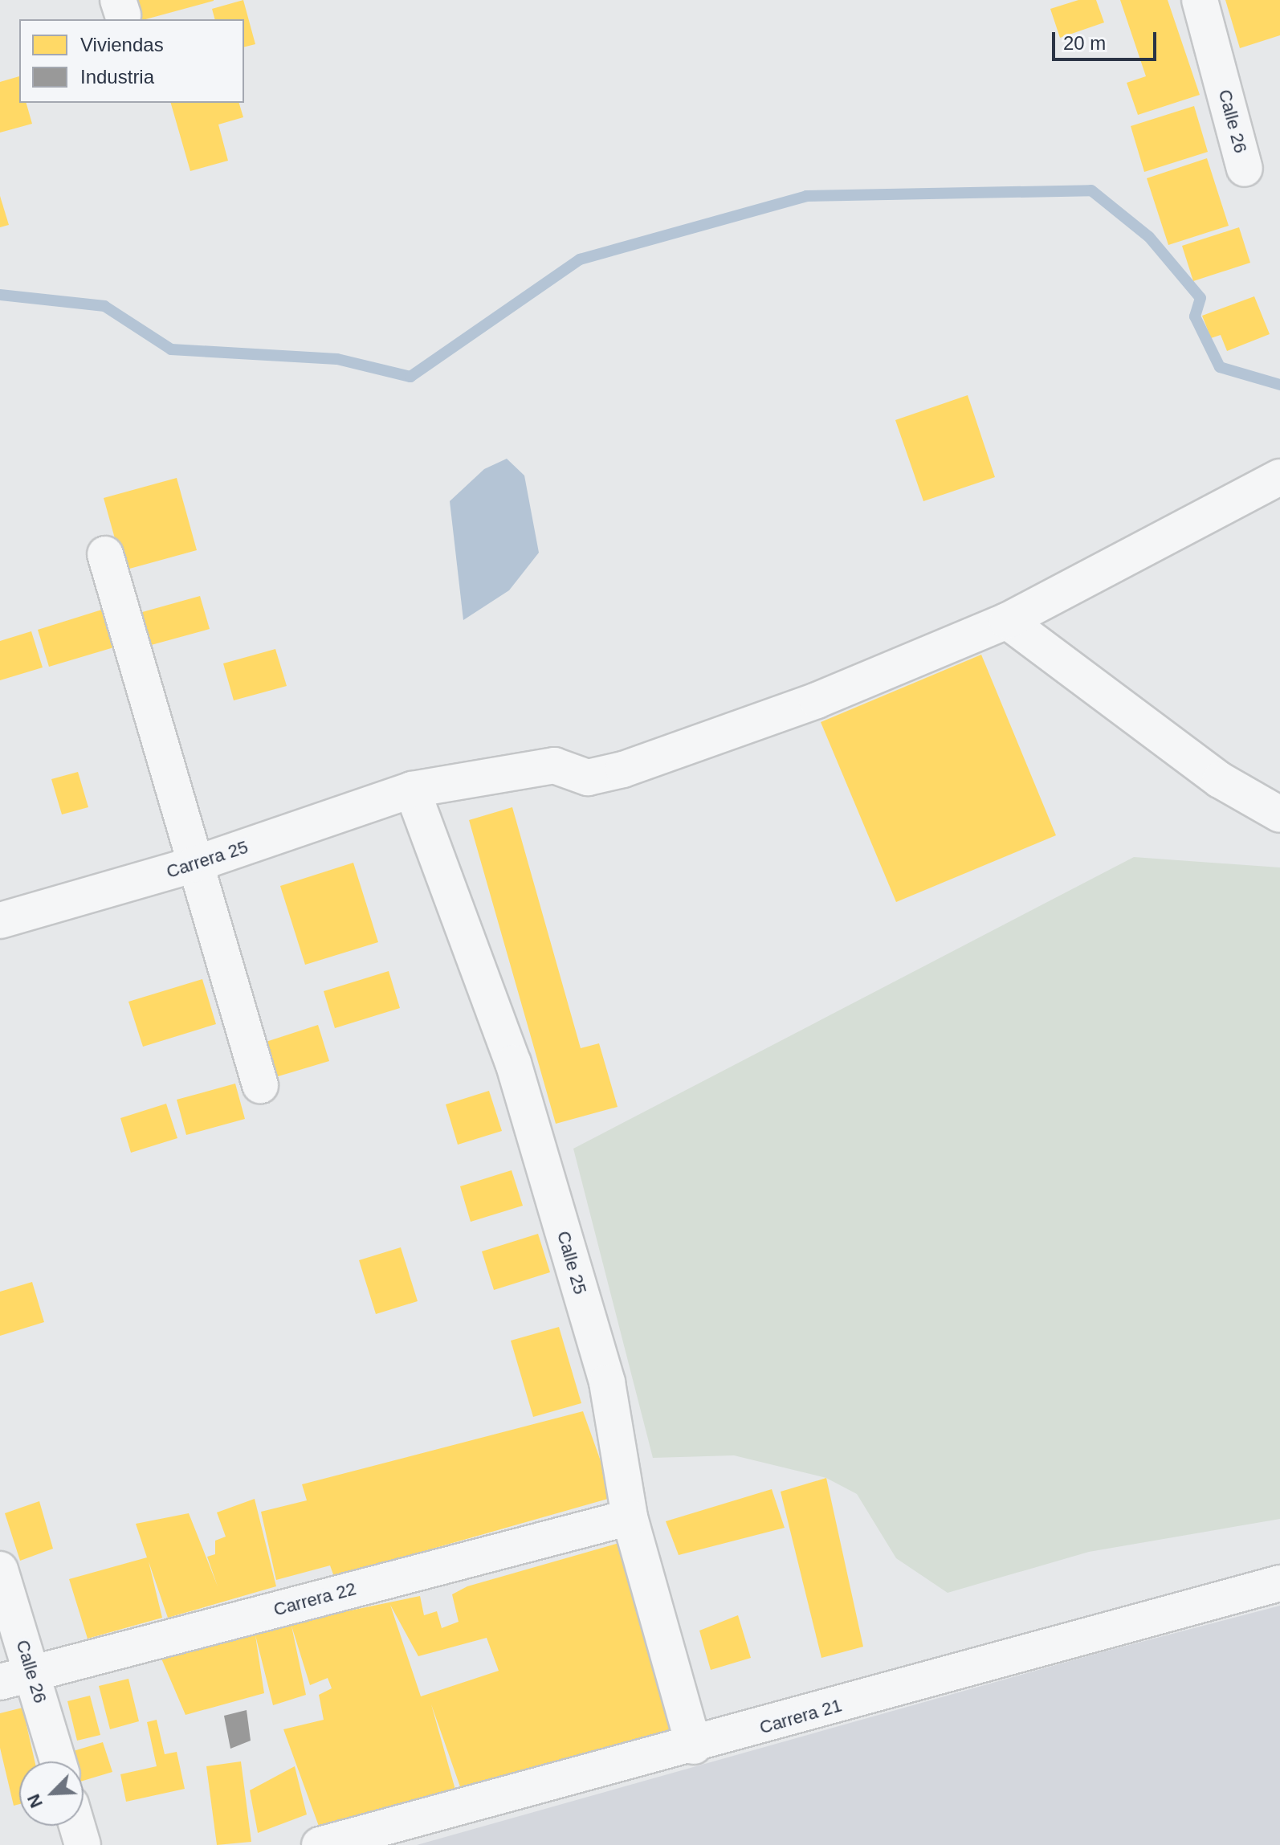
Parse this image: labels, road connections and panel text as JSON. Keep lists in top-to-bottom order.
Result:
{
  "streets": {
    "street": [
      "Calle 26",
      "Carrera 25",
      "Calle 25",
      "Carrera 22",
      "Carrera 21"
    ]
  },
  "crossings": [
    ["Calle 26", "Carrera 22"],
    ["Carrera 25", "Calle 25"],
    ["Calle 25", "Carrera 22"],
    ["Calle 25", "Carrera 21"]
  ],
  "legend": ["Viviendas", "Industria"],
  "scale_bar": "20 m",
  "north": "bottom left"
}
